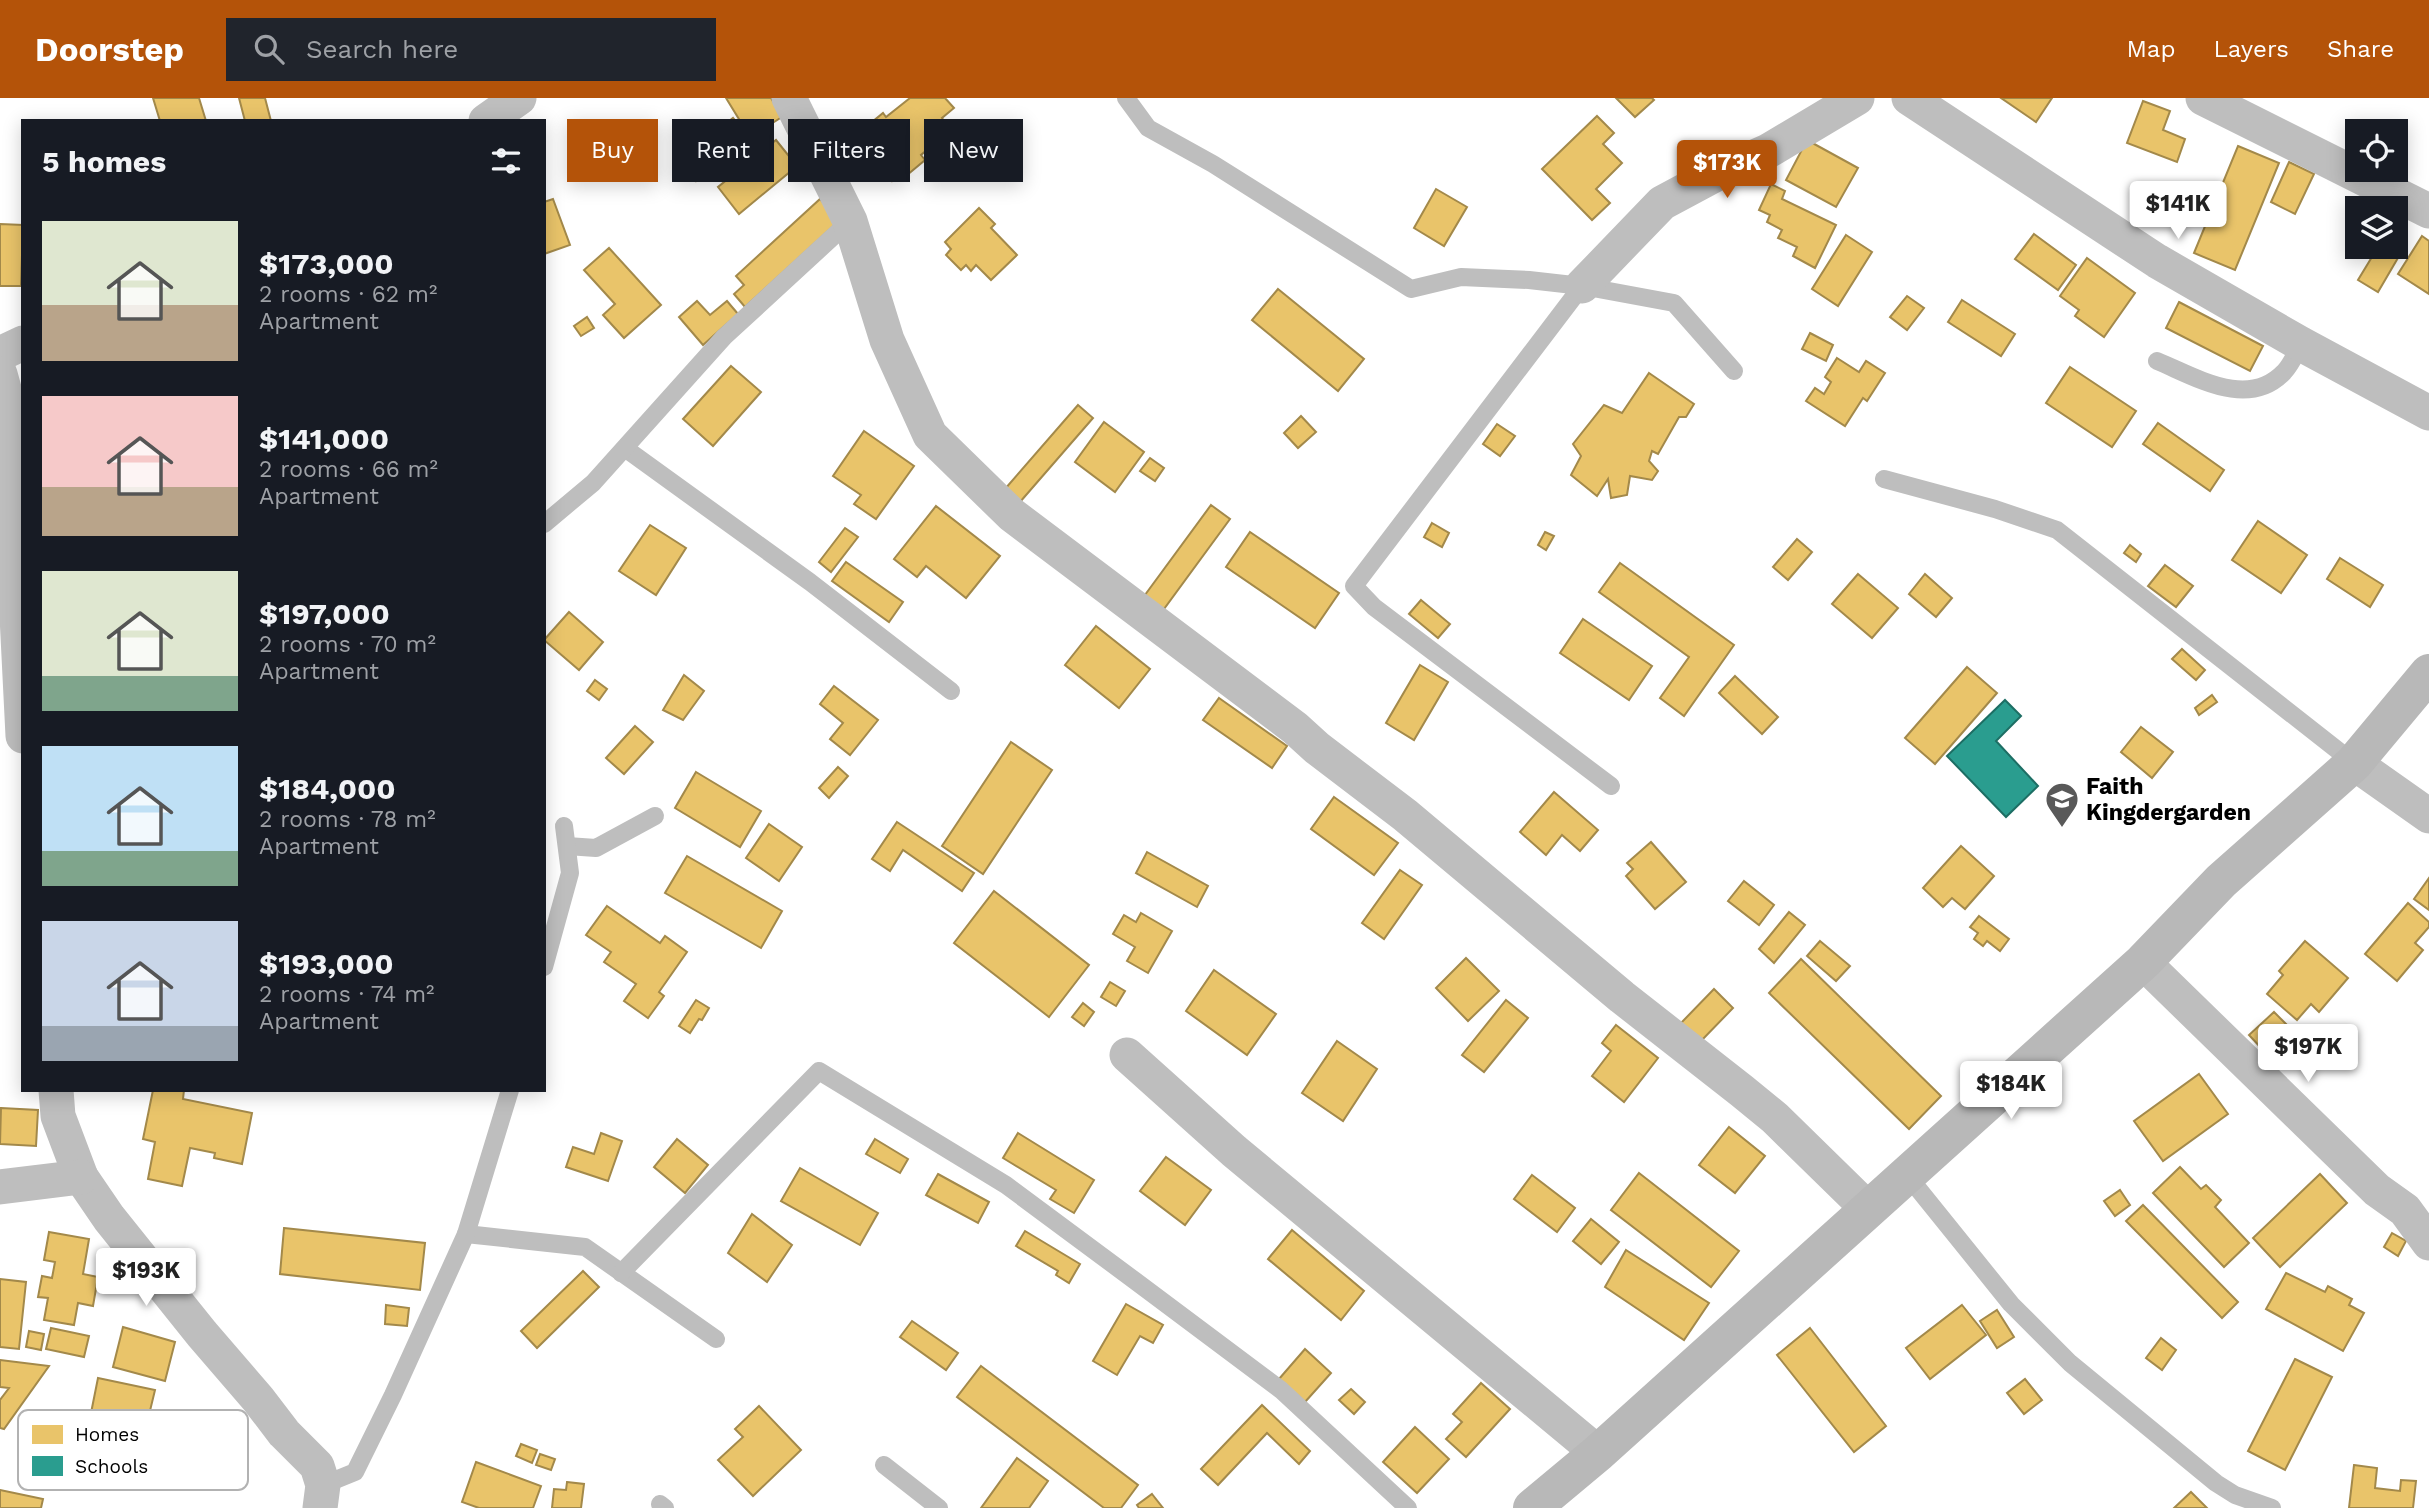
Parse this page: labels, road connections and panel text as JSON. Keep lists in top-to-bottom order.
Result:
{
  "places": {
    "school or university": ["Faith Kingdergarden"]
  },
  "legend": ["Homes", "Schools"],
  "page": {
    "header": "Doorstep",
    "search": "Search here",
    "nav": ["Map", "Layers", "Share"],
    "chip": [
      "Buy",
      "Rent",
      "Filters",
      "New"
    ],
    "heading": "5 homes",
    "price": [
      "$173K",
      "$141K",
      "$197K",
      "$184K",
      "$193K"
    ],
    "list": [
      {
        "name": "$173,000",
        "note": "2 rooms · 62 m² · Apartment"
      },
      {
        "name": "$141,000",
        "note": "2 rooms · 66 m² · Apartment"
      },
      {
        "name": "$197,000",
        "note": "2 rooms · 70 m² · Apartment"
      },
      {
        "name": "$184,000",
        "note": "2 rooms · 78 m² · Apartment"
      },
      {
        "name": "$193,000",
        "note": "2 rooms · 74 m² · Apartment"
      }
    ]
  }
}
